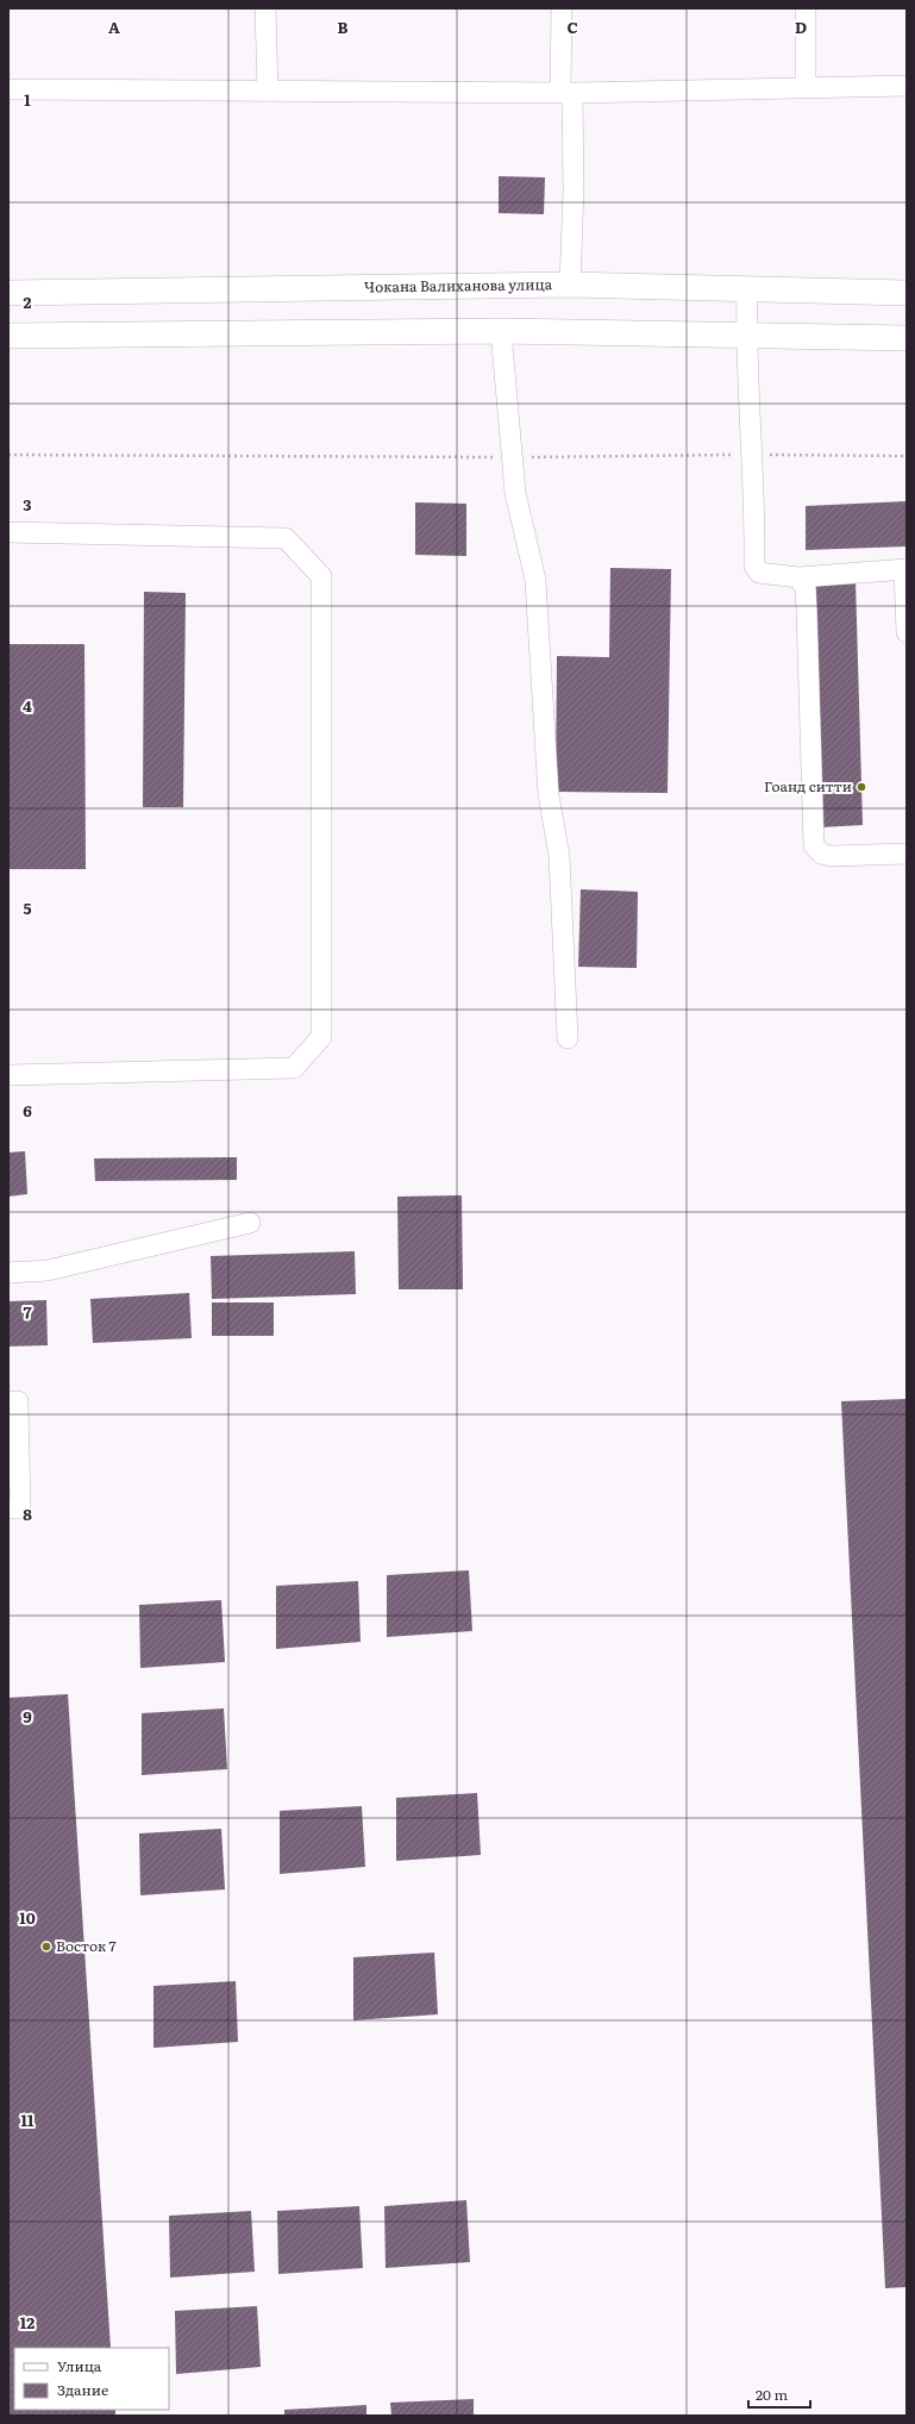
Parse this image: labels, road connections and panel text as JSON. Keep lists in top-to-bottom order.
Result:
{
  "streets": {
    "main road": ["Чокана Валиханова улица"]
  },
  "places": ["Гоанд ситти", "Восток 7"],
  "legend": ["Улица", "Здание"],
  "scale_bar": "20 m",
  "grid": {
    "columns": [
      "A",
      "B",
      "C",
      "D"
    ],
    "rows": [
      "1",
      "2",
      "3",
      "4",
      "5",
      "6",
      "7",
      "8",
      "9",
      "10",
      "11",
      "12"
    ]
  }
}
